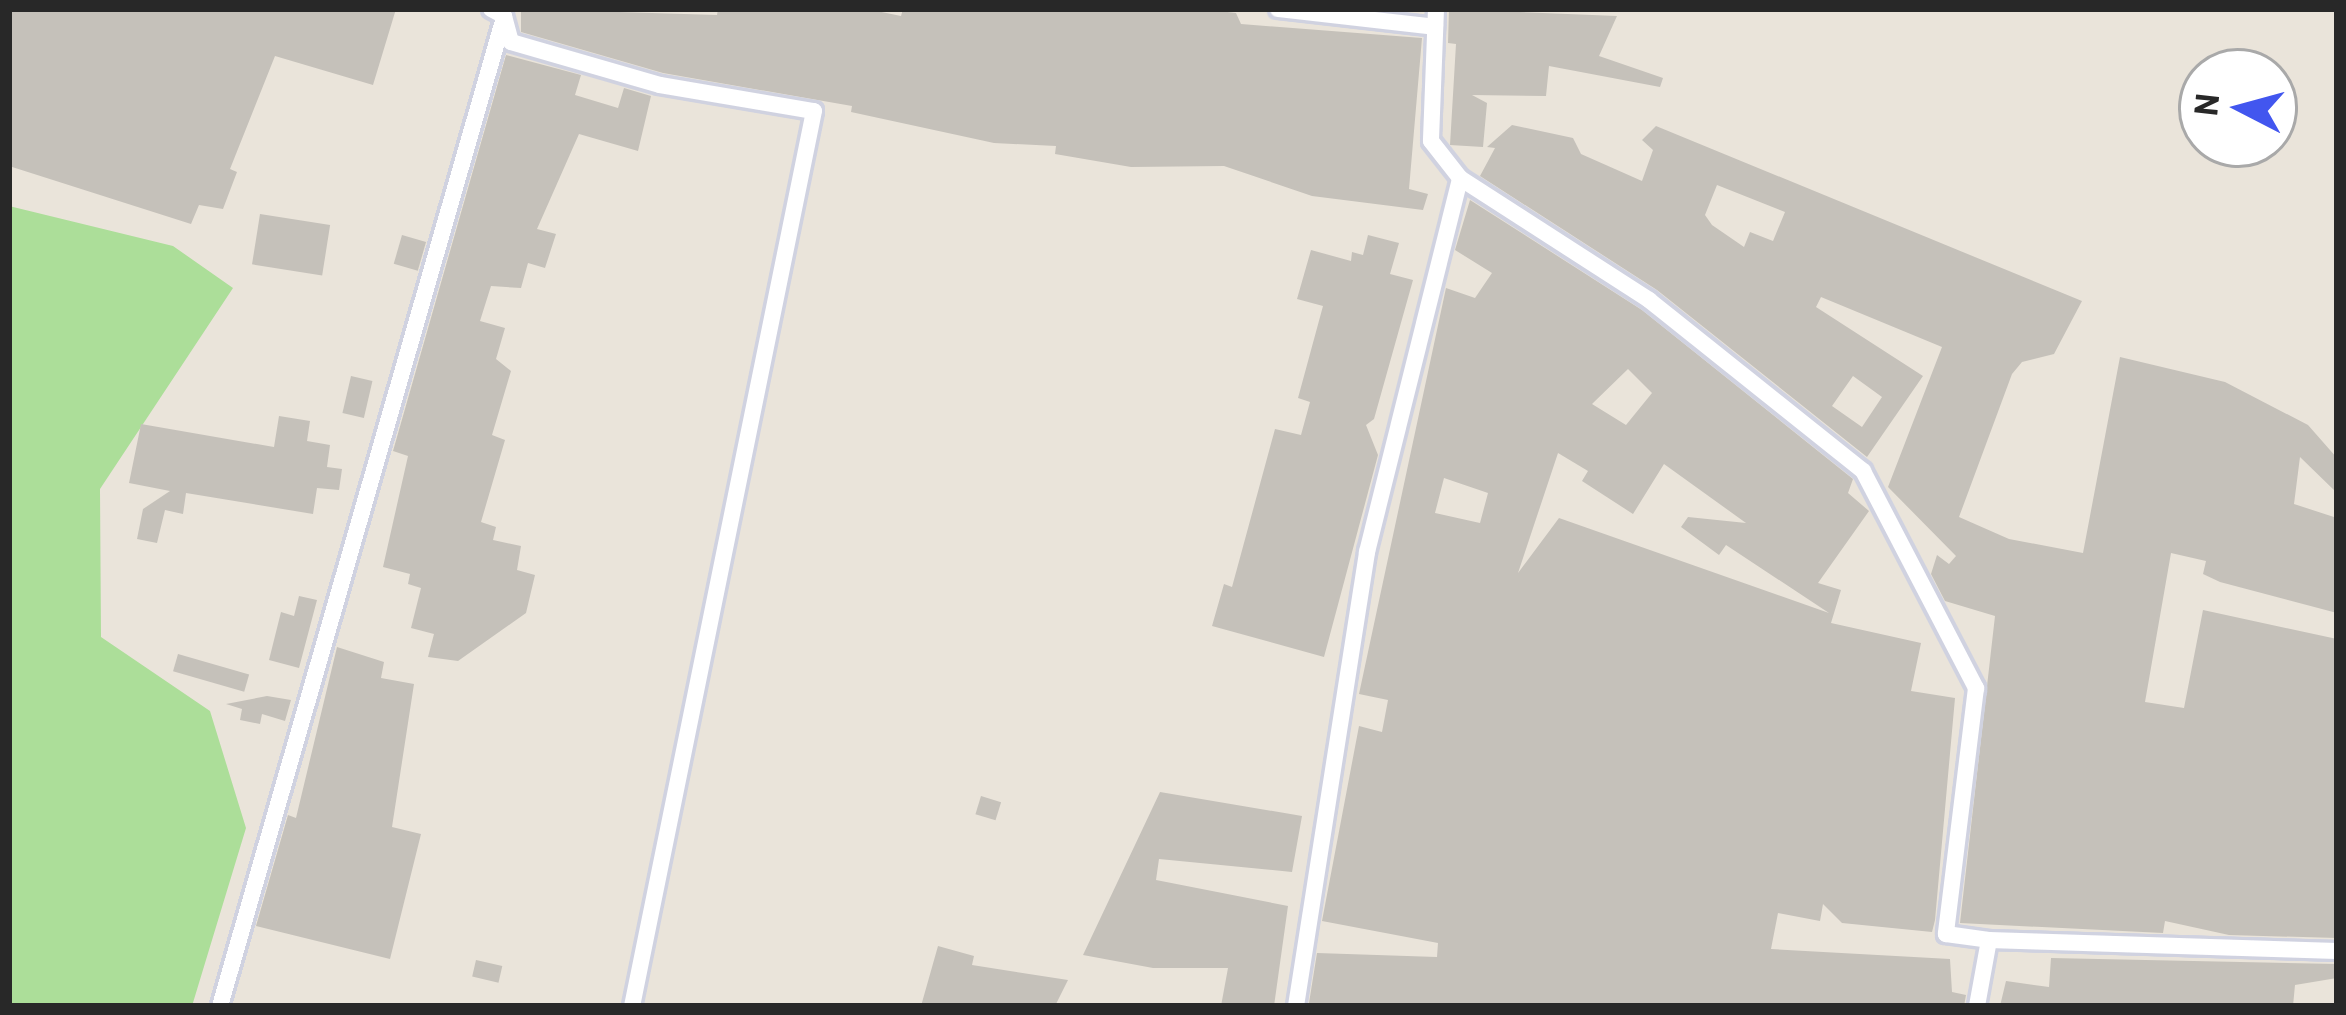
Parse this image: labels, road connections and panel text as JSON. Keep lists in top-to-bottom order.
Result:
{
  "north": "left"
}
